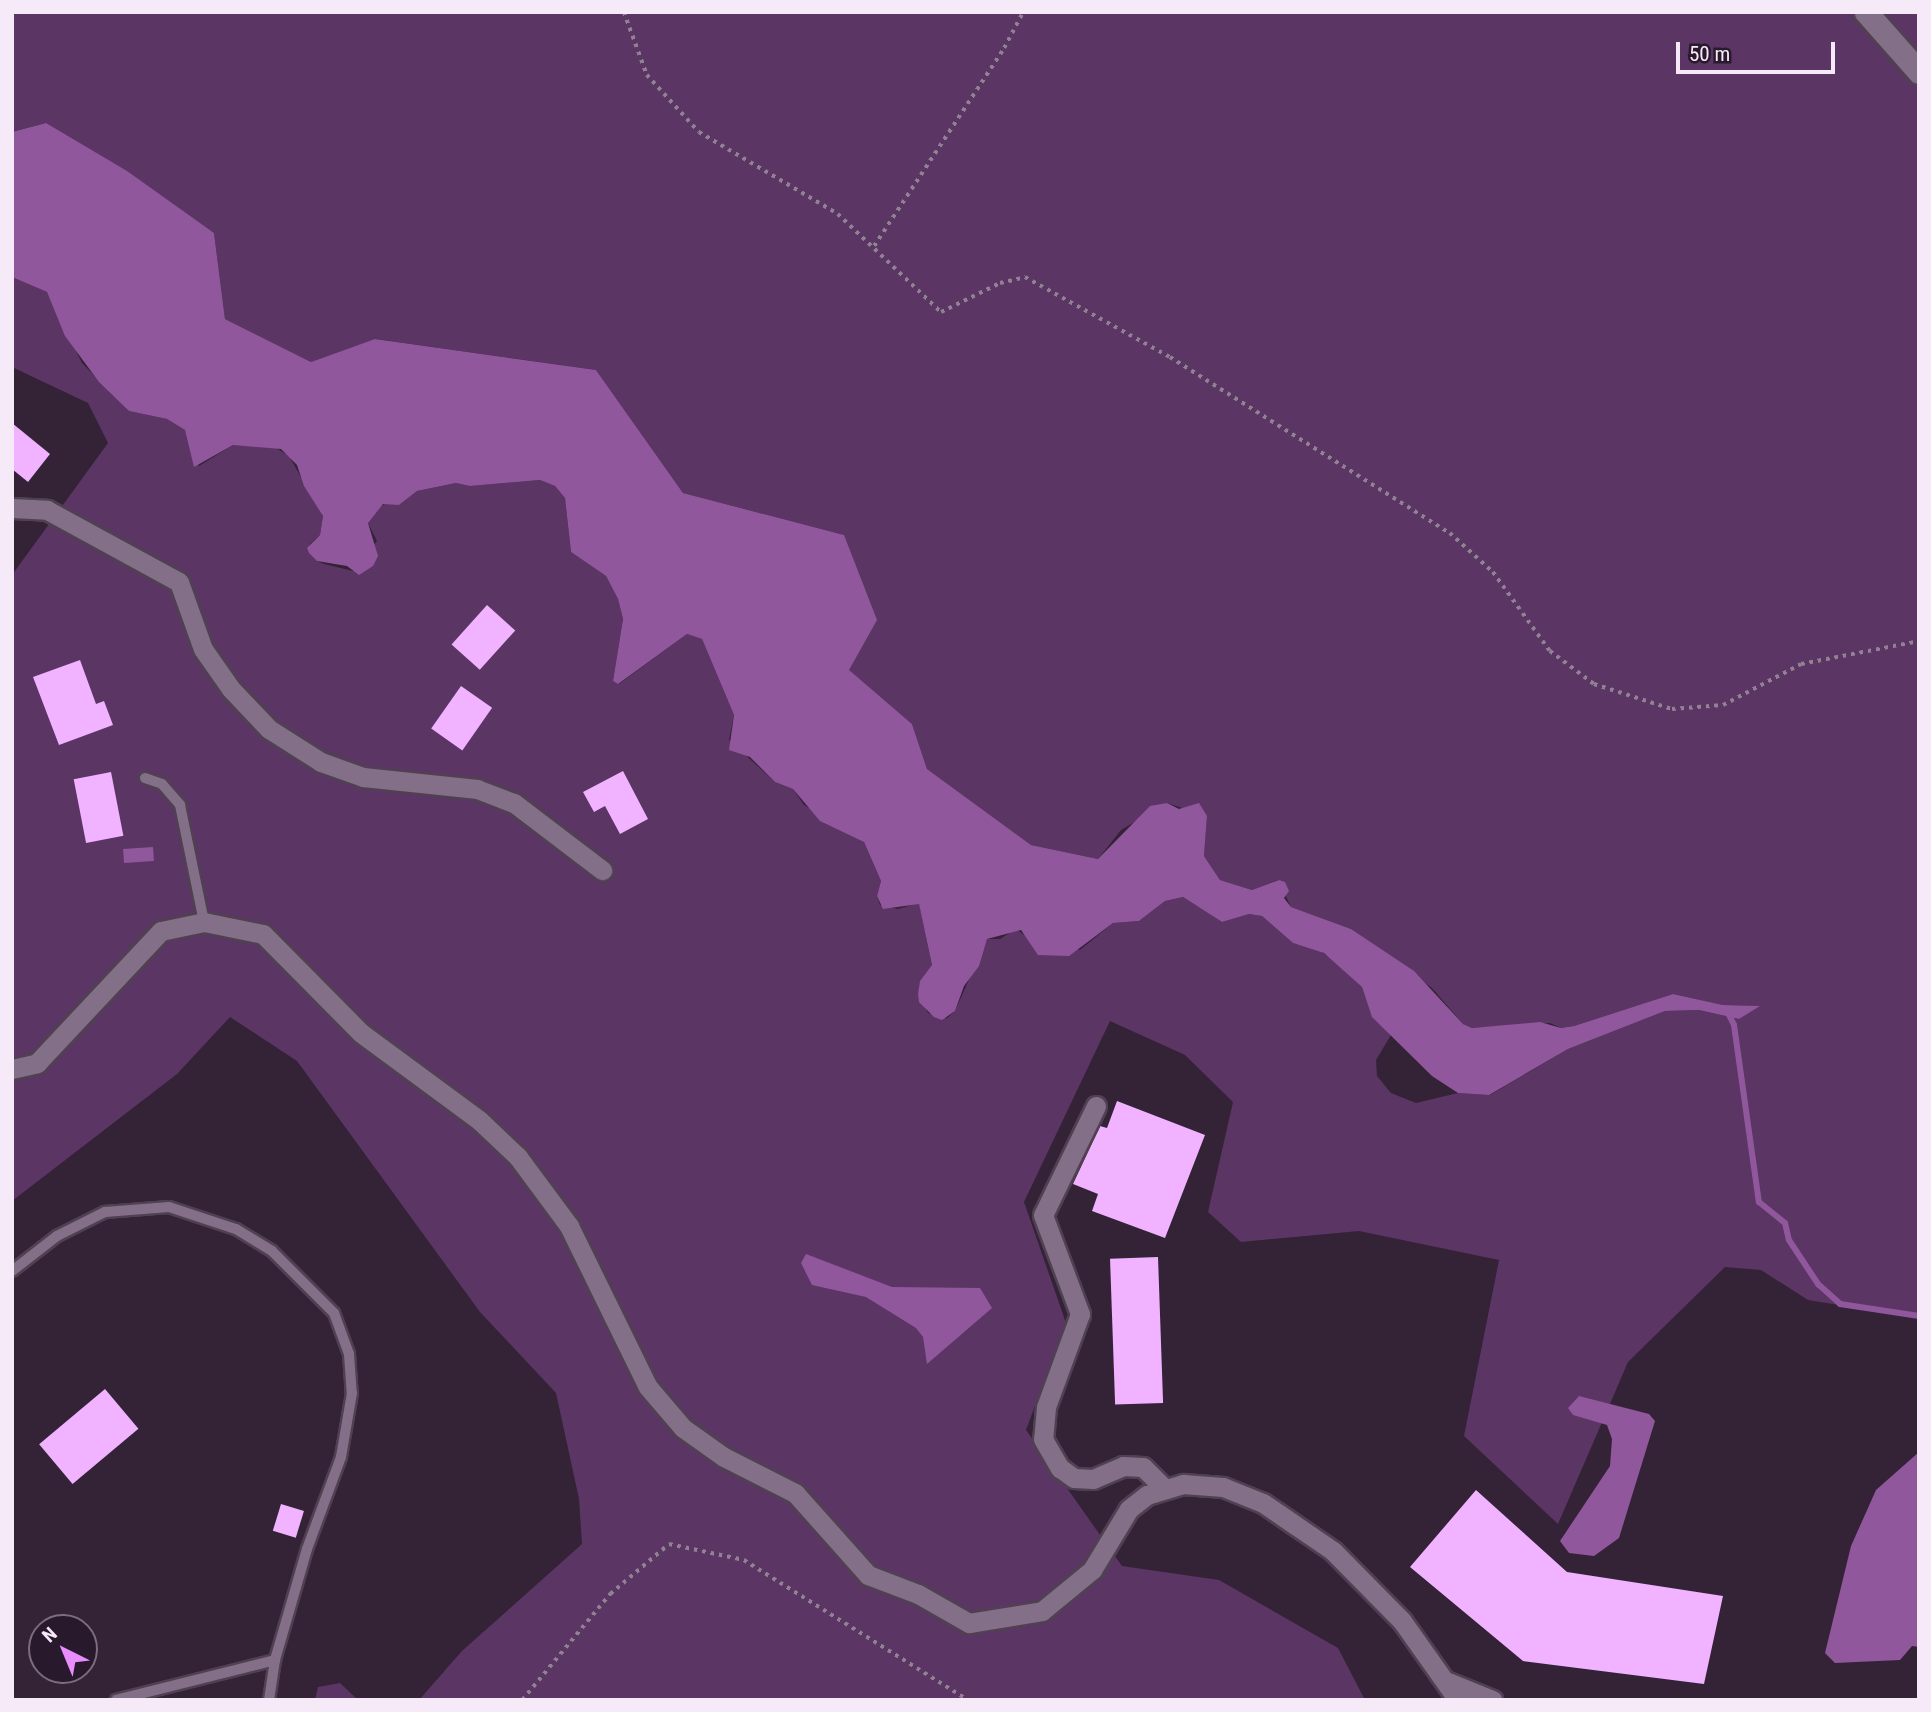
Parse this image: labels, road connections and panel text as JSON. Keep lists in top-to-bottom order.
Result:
{
  "scale_bar": "50 m",
  "north": "top left"
}
